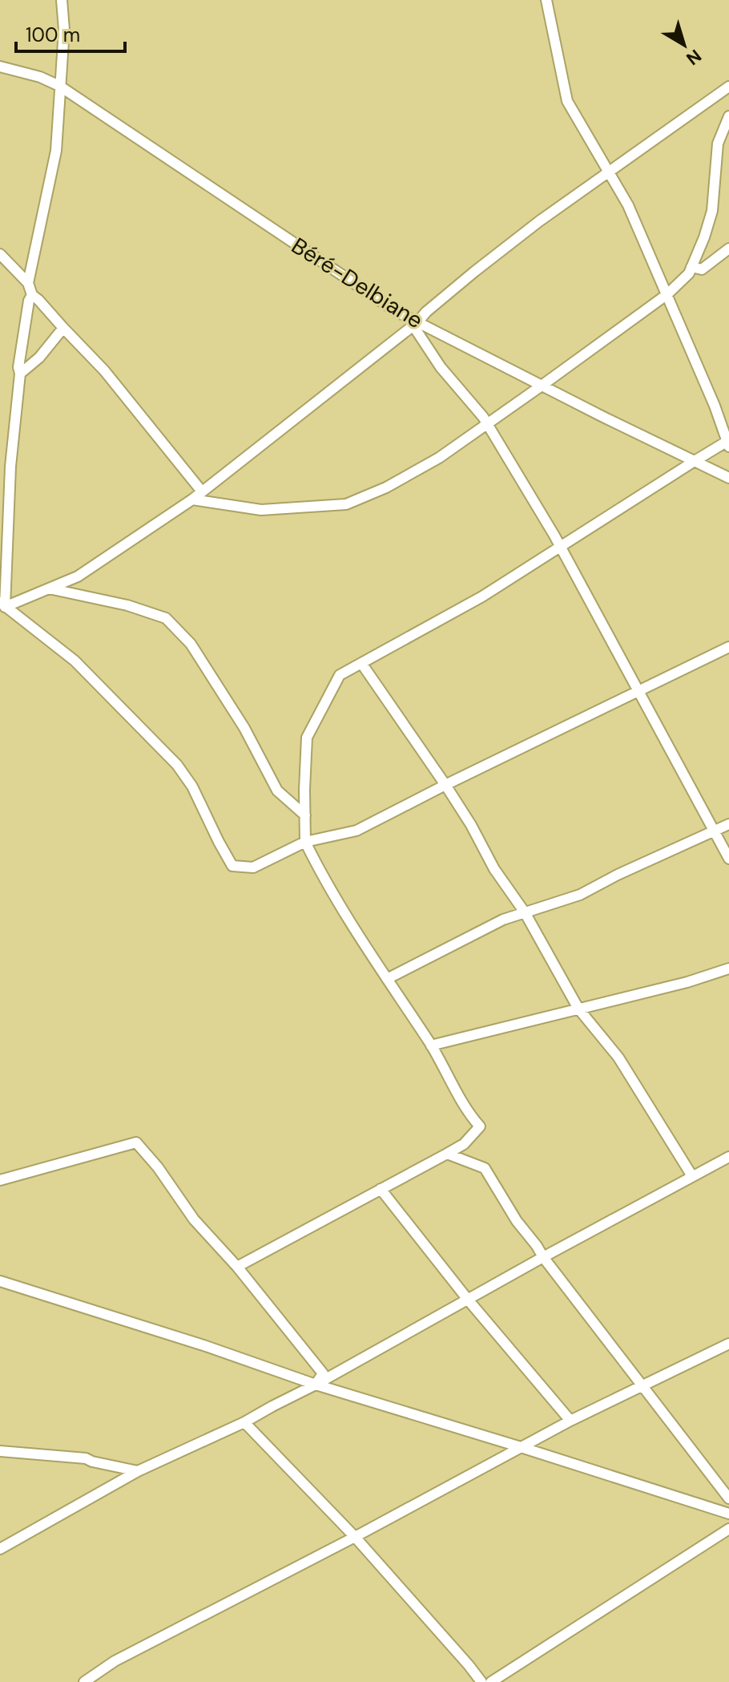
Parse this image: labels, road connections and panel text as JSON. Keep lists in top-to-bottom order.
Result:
{
  "streets": {
    "street": ["Béré-Delbiane"]
  },
  "scale_bar": "100 m",
  "north": "bottom right"
}
